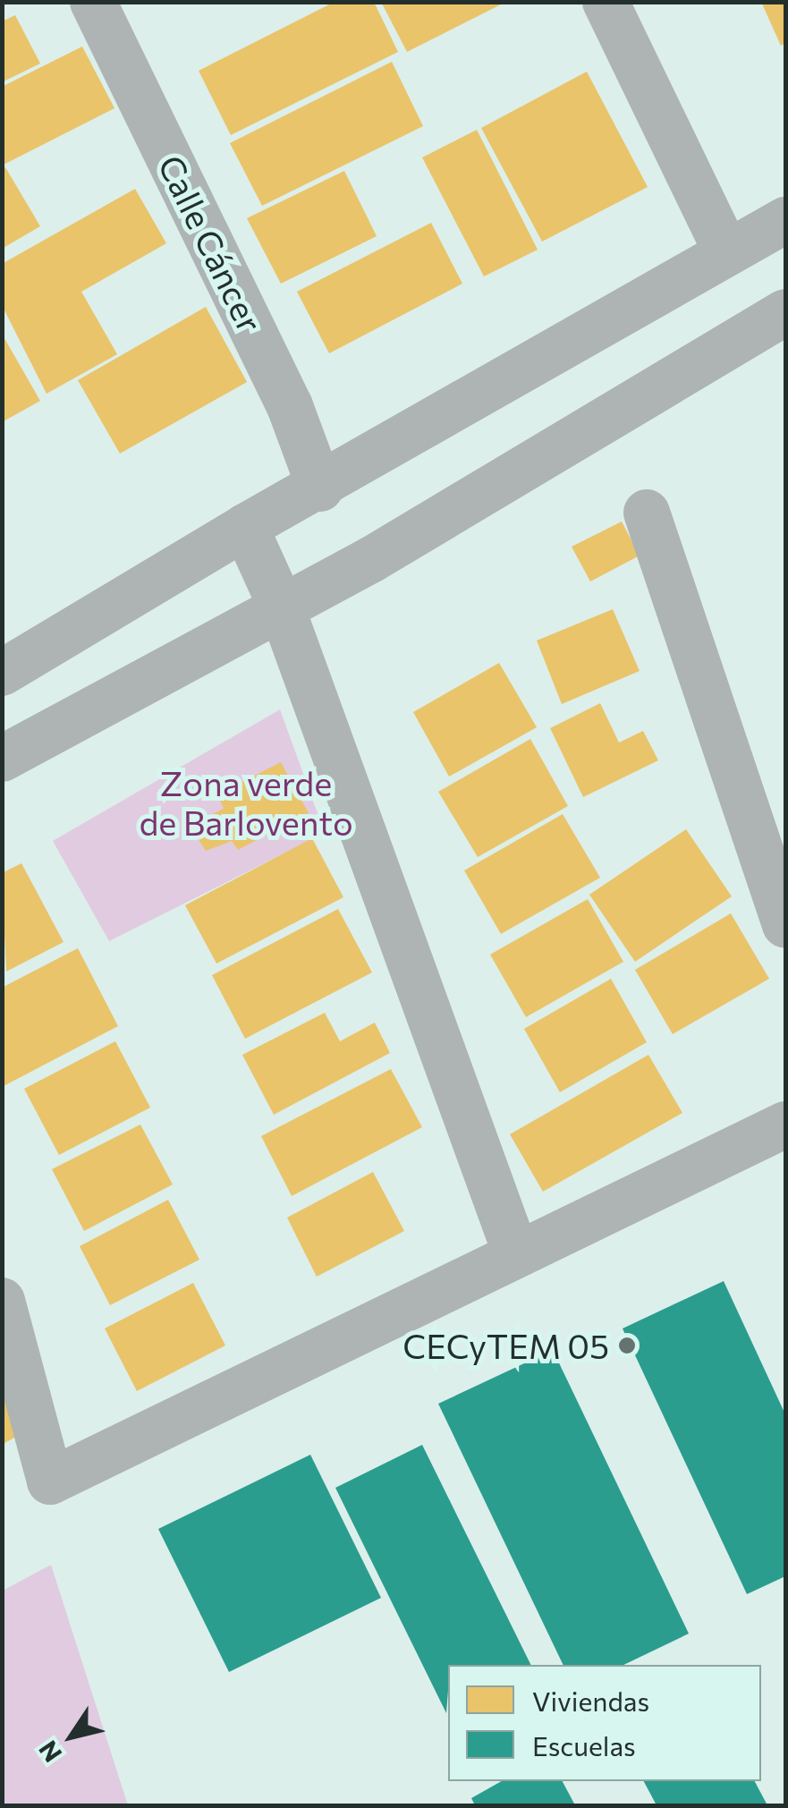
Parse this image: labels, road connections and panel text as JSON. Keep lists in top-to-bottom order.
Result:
{
  "streets": {
    "street": ["Calle Cáncer"]
  },
  "parks": ["Zona verde de Barlovento"],
  "places": ["CECyTEM 05"],
  "legend": ["Viviendas", "Escuelas"],
  "north": "bottom left"
}
